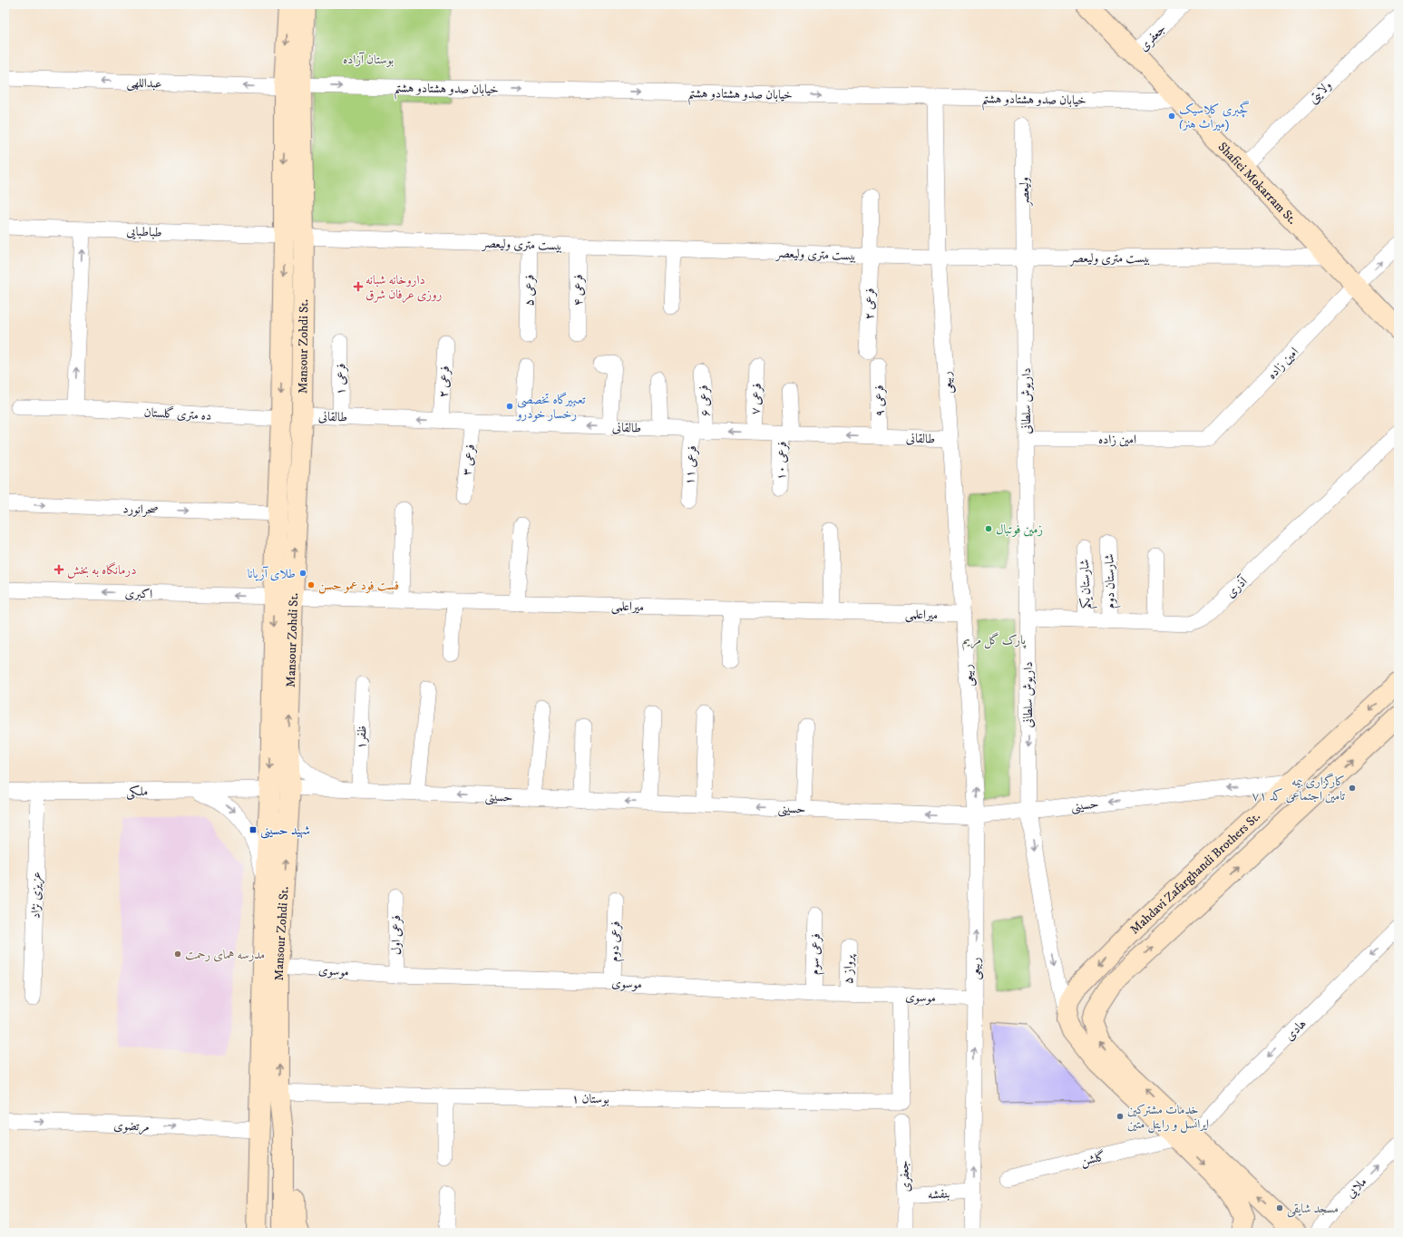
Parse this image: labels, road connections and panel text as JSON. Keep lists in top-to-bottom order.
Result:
{
  "streets": {
    "main road": ["Shafiei Mokarram St.", "Mansour Zohdi St.", "Mahdavi Zafarghandi Brothers St."],
    "street": [
      "جعفری",
      "عبداللهی",
      "خیابان صدو هشتادو هشتم",
      "ولایتی",
      "ولیعصر",
      "طباطبایی",
      "بیست متری ولیعصر",
      "فرعی ۵",
      "فرعی ۴",
      "فرعی ۲",
      "امين زاده",
      "فرعی ۱",
      "ربیعی",
      "فرعی ۷",
      "فرعی ۶",
      "فرعی ۹",
      "داریوش سلطانی",
      "ده متری گلستان",
      "طالقانی",
      "امین زاده",
      "فرعی ۳",
      "فرعی ۱۰",
      "فرعی ۱۱",
      "صحرانورد",
      "شارستان دوم",
      "شارستان یکم",
      "آذری",
      "اکبری",
      "میراعلمی",
      "ظفر۱",
      "ملکی",
      "حسینی",
      "عزیزی نژاد",
      "فرعی اول",
      "فرعی دوم",
      "فرعی سوم",
      "پرواز ۵",
      "موسوی",
      "هادی",
      "بوستان ۱",
      "مرتضوی",
      "گلشن",
      "ملایی",
      "بنفشه"
    ]
  },
  "crossings": [
    ["جعفری", "Shafiei Mokarram St."],
    ["جعفری", "بنفشه"],
    ["عبداللهی", "خیابان صدو هشتادو هشتم"],
    ["عبداللهی", "Mansour Zohdi St."],
    ["خیابان صدو هشتادو هشتم", "Shafiei Mokarram St."],
    ["خیابان صدو هشتادو هشتم", "Mansour Zohdi St."],
    ["خیابان صدو هشتادو هشتم", "ربیعی"],
    ["ولایتی", "Shafiei Mokarram St."],
    ["Shafiei Mokarram St.", "بیست متری ولیعصر"],
    ["Shafiei Mokarram St.", "امين زاده"],
    ["ولیعصر", "بیست متری ولیعصر"],
    ["ولیعصر", "داریوش سلطانی"],
    ["طباطبایی", "Mansour Zohdi St."],
    ["بیست متری ولیعصر", "فرعی ۵"],
    ["بیست متری ولیعصر", "فرعی ۴"],
    ["بیست متری ولیعصر", "فرعی ۲"],
    ["بیست متری ولیعصر", "Mansour Zohdi St."],
    ["بیست متری ولیعصر", "ربیعی"],
    ["بیست متری ولیعصر", "داریوش سلطانی"],
    ["فرعی ۲", "طالقانی"],
    ["Mansour Zohdi St.", "ده متری گلستان"],
    ["Mansour Zohdi St.", "طالقانی"],
    ["Mansour Zohdi St.", "صحرانورد"],
    ["Mansour Zohdi St.", "اکبری"],
    ["Mansour Zohdi St.", "میراعلمی"],
    ["Mansour Zohdi St.", "ملکی"],
    ["Mansour Zohdi St.", "حسینی"],
    ["Mansour Zohdi St.", "موسوی"],
    ["Mansour Zohdi St.", "بوستان ۱"],
    ["Mansour Zohdi St.", "مرتضوی"],
    ["امين زاده", "امین زاده"],
    ["فرعی ۱", "طالقانی"],
    ["ربیعی", "طالقانی"],
    ["ربیعی", "میراعلمی"],
    ["ربیعی", "حسینی"],
    ["ربیعی", "موسوی"],
    ["ربیعی", "بنفشه"],
    ["فرعی ۷", "طالقانی"],
    ["فرعی ۶", "طالقانی"],
    ["فرعی ۶", "فرعی ۱۱"],
    ["فرعی ۹", "طالقانی"],
    ["داریوش سلطانی", "امین زاده"],
    ["داریوش سلطانی", "آذری"],
    ["داریوش سلطانی", "حسینی"],
    ["داریوش سلطانی", "Mahdavi Zafarghandi Brothers St."],
    ["طالقانی", "فرعی ۳"],
    ["طالقانی", "فرعی ۱۰"],
    ["طالقانی", "فرعی ۱۱"],
    ["شارستان دوم", "آذری"],
    ["شارستان یکم", "آذری"],
    ["اکبری", "میراعلمی"],
    ["ظفر۱", "حسینی"],
    ["ملکی", "عزیزی نژاد"],
    ["حسینی", "Mahdavi Zafarghandi Brothers St."],
    ["فرعی اول", "موسوی"],
    ["فرعی دوم", "موسوی"],
    ["فرعی سوم", "موسوی"],
    ["پرواز ۵", "موسوی"],
    ["موسوی", "بوستان ۱"],
    ["هادی", "گلشن"]
  ],
  "one_way": [
    "عبداللهی",
    "خیابان صدو هشتادو هشتم",
    "ربیعی",
    "داریوش سلطانی",
    "طالقانی",
    "صحرانورد",
    "اکبری",
    "حسینی",
    "هادی",
    "مرتضوی",
    "ملایی"
  ],
  "parks": ["بوستان آزاده", "پارک گل مریم"],
  "places": {
    "other": [
      "گچبری کلاسیک (میراث هنر)",
      "تعمیرگاه تخصصی رُخسار خودرو",
      "زمین فوتبال",
      "طلای آریانا",
      "فست فود عمو حسن",
      "کارگزاری بیمه تامین اجتماعی کد ۷۱",
      "مدرسه همای رحمت",
      "خدمات مشترکین ایرانسل و رایتل متین",
      "مسجد شایقی"
    ],
    "health": ["داروخانه شبانه روزی عرفان شرق", "درمانگاه به بخش"],
    "transit": ["شهید حسینی"]
  }
}
